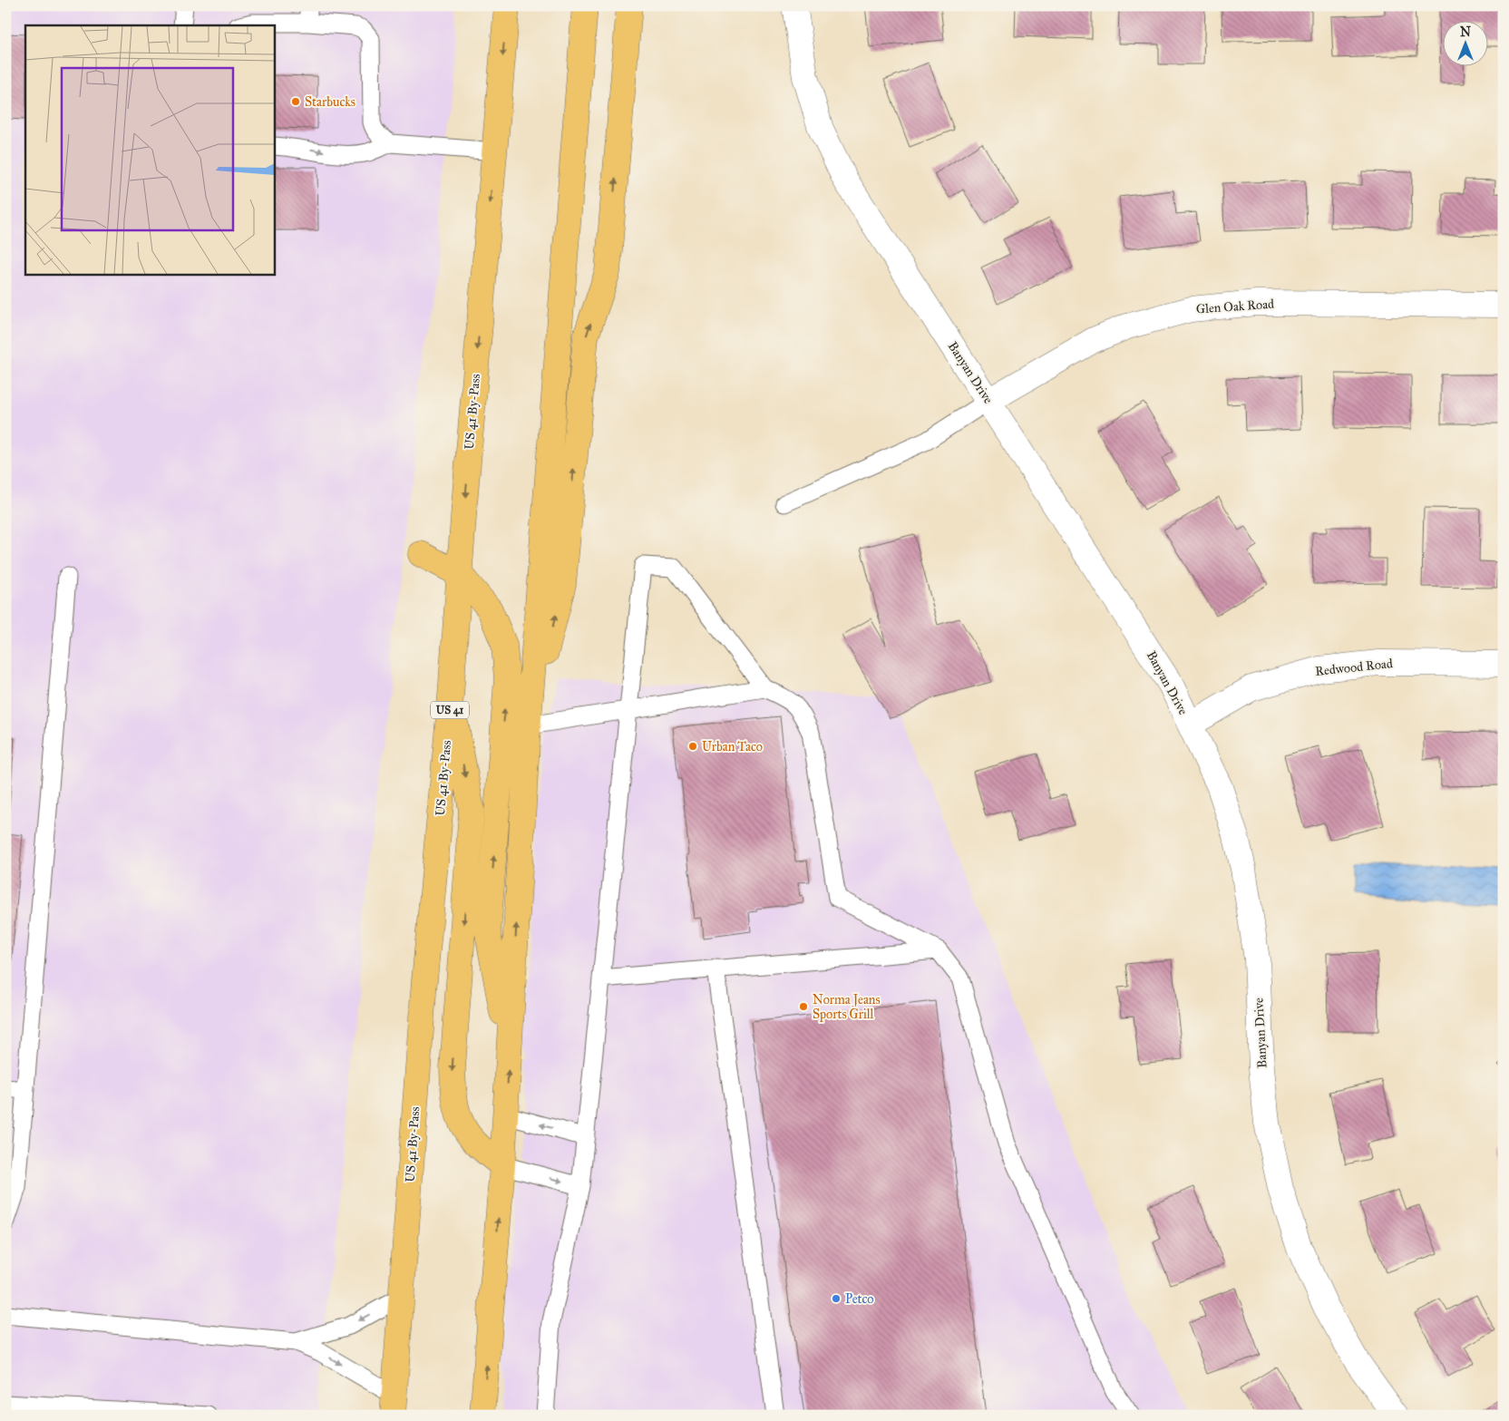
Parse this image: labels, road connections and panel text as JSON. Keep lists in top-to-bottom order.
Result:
{
  "streets": {
    "main road": ["US 41 By-Pass", "US 41"],
    "street": ["Glen Oak Road", "Banyan Drive", "Redwood Road"]
  },
  "crossings": [
    ["Glen Oak Road", "Banyan Drive"],
    ["Banyan Drive", "Redwood Road"]
  ],
  "places": [
    "Starbucks",
    "Urban Taco",
    "Norma Jeans Sports Grill",
    "Petco"
  ],
  "north": "top"
}
